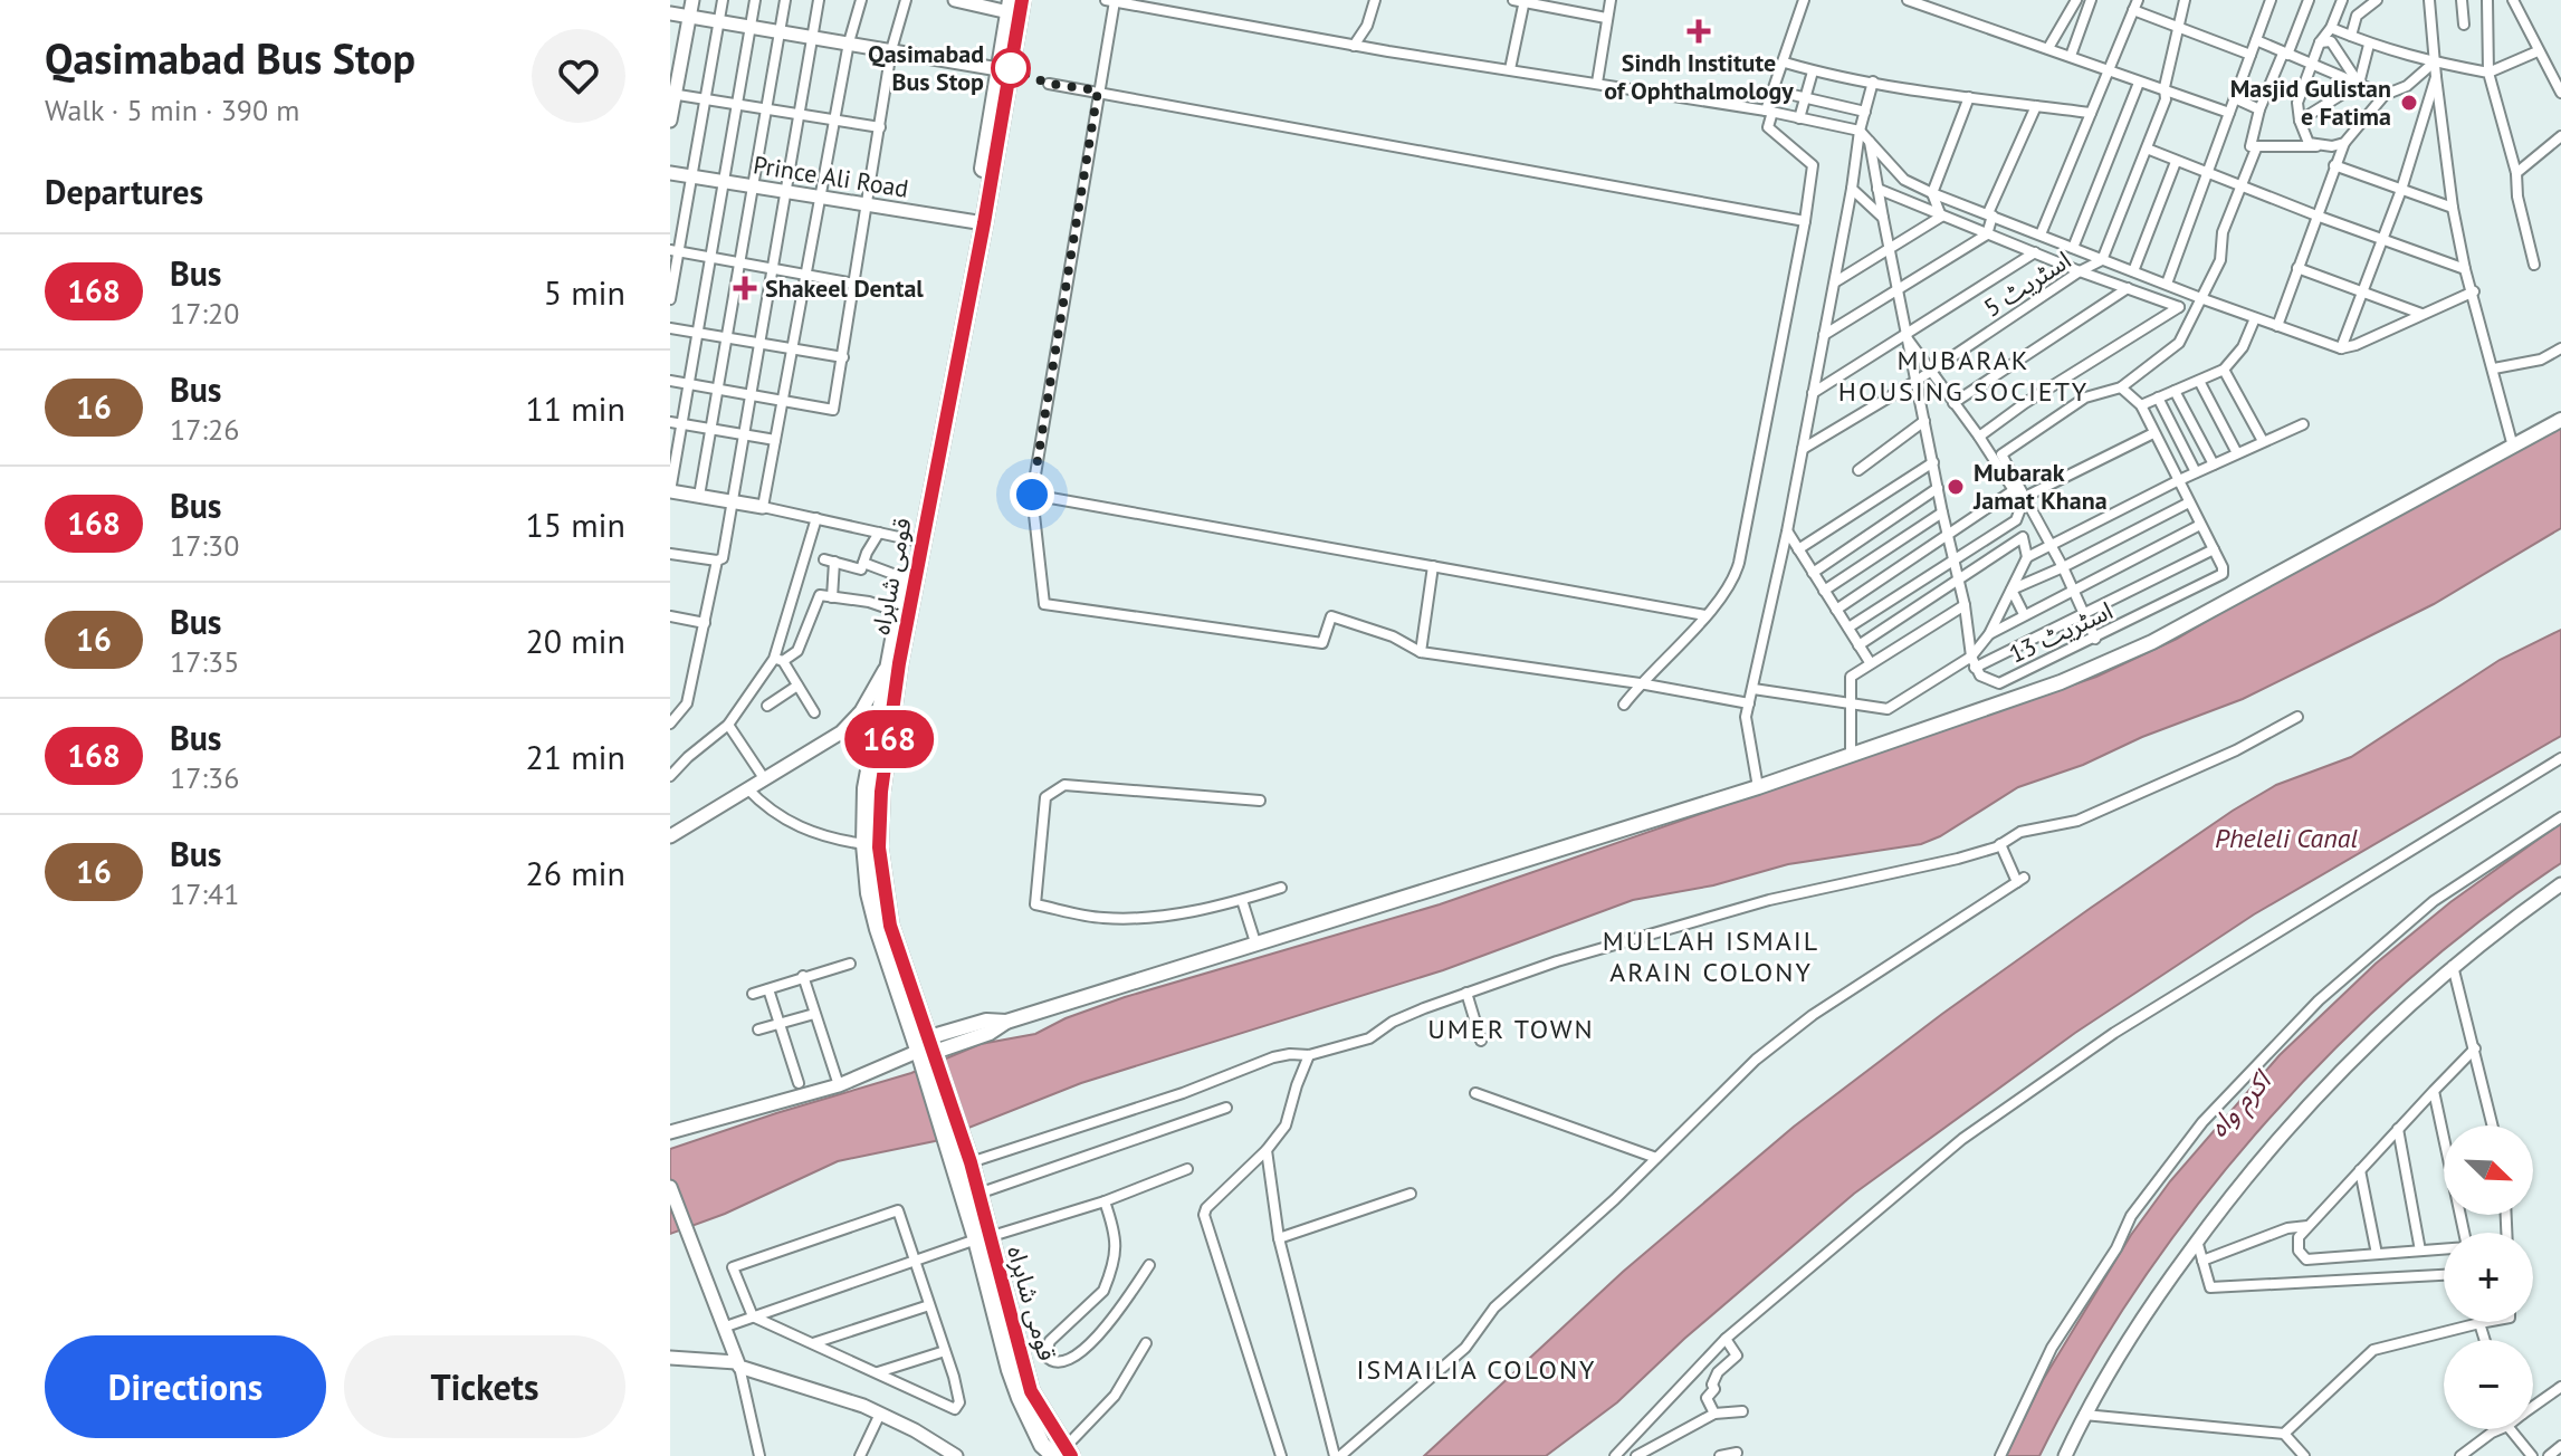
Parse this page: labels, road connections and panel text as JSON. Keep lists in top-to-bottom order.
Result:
{
  "streets": {
    "highway": ["قومی شاہراہ"],
    "street": ["Prince Ali Road", "اسٹریٹ 5", "اسٹریٹ 13"]
  },
  "crossings": [
    ["Prince Ali Road", "قومی شاہراہ"],
    ["اسٹریٹ 5", "اسٹریٹ 13"]
  ],
  "districts": [
    "MUBARAK HOUSING SOCIETY",
    "MULLAH ISMAIL ARAIN COLONY",
    "UMER TOWN",
    "ISMAILIA COLONY"
  ],
  "water": ["Pheleli Canal", "اکرم واہ"],
  "places": {
    "health": ["Sindh Institute of Ophthalmology", "Shakeel Dental"],
    "other": ["Qasimabad Bus Stop", "Masjid Gulistan e Fatima", "Mubarak Jamat Khana"]
  },
  "lines": ["bus line 168"],
  "north": "bottom right",
  "page": {
    "heading": [
      ["Qasimabad Bus Stop", "Walk · 5 min · 390 m"],
      "Departures"
    ],
    "on_map": "168",
    "list": [
      {
        "mark": "168",
        "name": "Bus",
        "note": "17:20",
        "value": "5 min"
      },
      {
        "mark": "16",
        "name": "Bus",
        "note": "17:26",
        "value": "11 min"
      },
      {
        "mark": "168",
        "name": "Bus",
        "note": "17:30",
        "value": "15 min"
      },
      {
        "mark": "16",
        "name": "Bus",
        "note": "17:35",
        "value": "20 min"
      },
      {
        "mark": "168",
        "name": "Bus",
        "note": "17:36",
        "value": "21 min"
      },
      {
        "mark": "16",
        "name": "Bus",
        "note": "17:41",
        "value": "26 min"
      }
    ],
    "map_buttons": ["+", "−"],
    "buttons": ["Directions", "Tickets"]
  }
}
